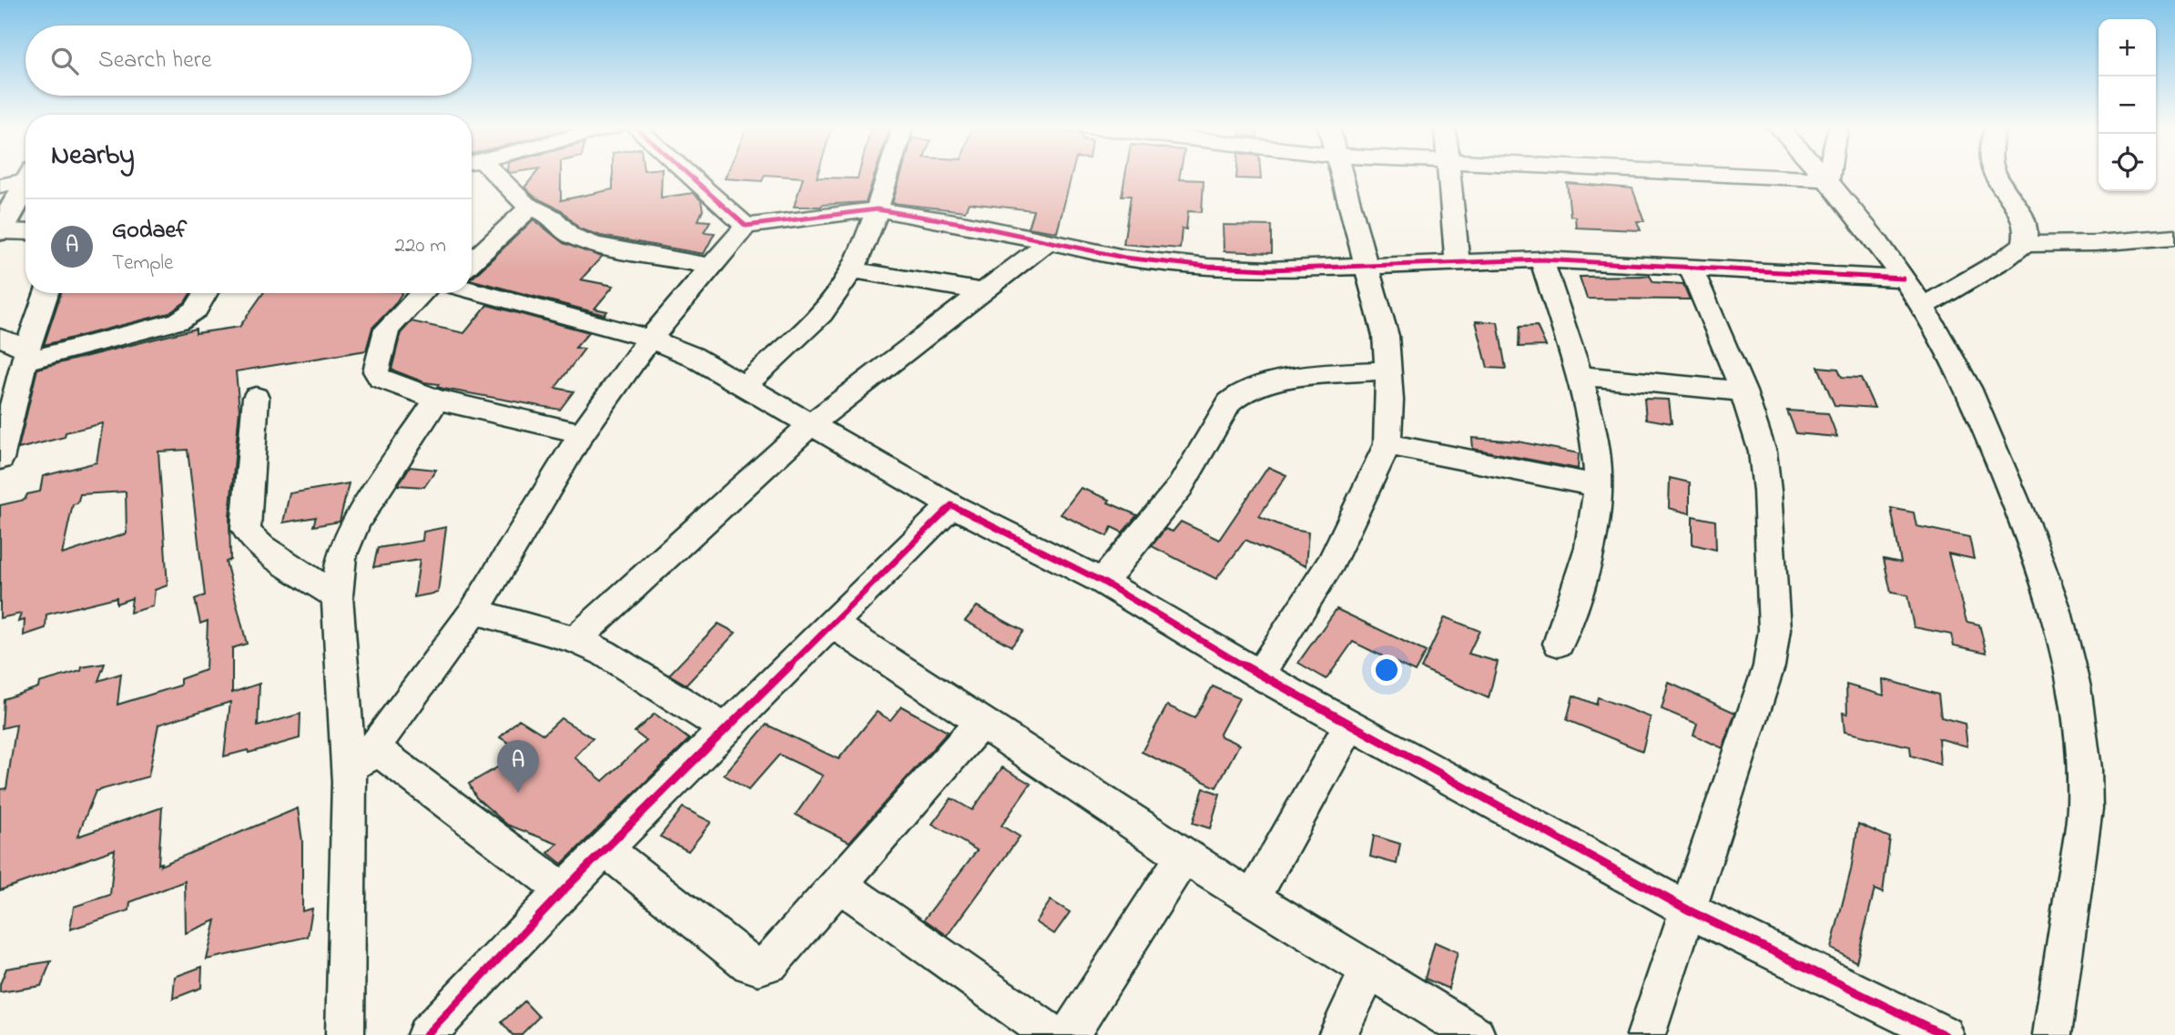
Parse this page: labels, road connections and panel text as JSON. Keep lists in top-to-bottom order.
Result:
{
  "page": {
    "map_buttons": ["+", "−"],
    "search": "Search here",
    "heading": "Nearby",
    "list": [
      {
        "mark": "A",
        "name": "Godaef",
        "note": "Temple",
        "value": "220 m"
      }
    ],
    "pins": "A"
  }
}
